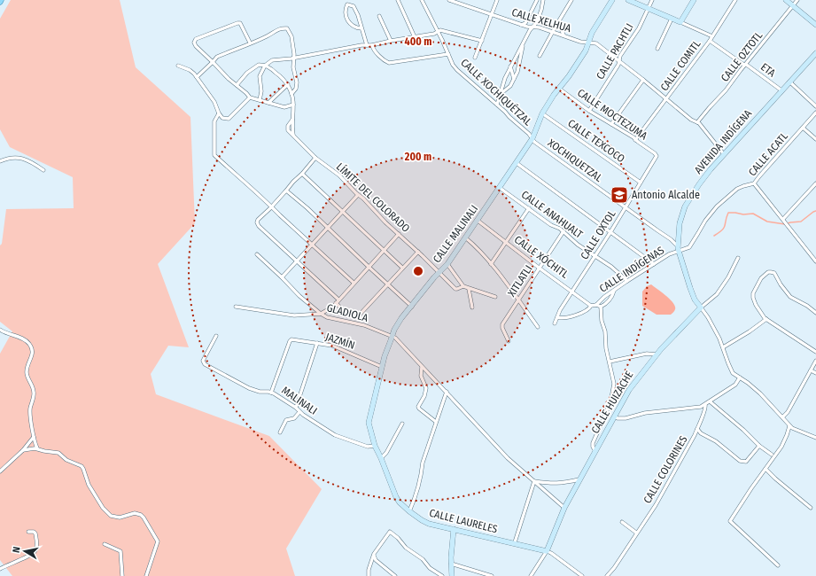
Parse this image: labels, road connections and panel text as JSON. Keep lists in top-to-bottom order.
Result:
{
  "streets": {
    "street": [
      "CALLE XELHUA",
      "CALLE PACHTLI",
      "CALLE OZTOTL",
      "CALLE COMITL",
      "ETA",
      "CALLE XOCHIQUÉTZAL",
      "CALLE MOCTEZUMA",
      "CALLE TEXCOCO",
      "AVENIDA INDÍGENA",
      "CALLE ACATL",
      "XOCHIQUETZAL",
      "LÍMITE DEL COLORADO",
      "CALLE ANAHUALT",
      "CALLE MALINALI",
      "CALLE OXTOL",
      "CALLE XÓCHITL",
      "CALLE INDÍGENAS",
      "XITLATLI",
      "GLADIOLA",
      "JAZMÍN",
      "MALINALI",
      "CALLE HUIZACHE",
      "CALLE COLORINES",
      "CALLE LAURELES"
    ]
  },
  "crossings": [
    ["CALLE XELHUA", "CALLE MALINALI"],
    ["CALLE PACHTLI", "CALLE MOCTEZUMA"],
    ["CALLE OZTOTL", "ETA"],
    ["CALLE COMITL", "ETA"],
    ["CALLE COMITL", "CALLE MOCTEZUMA"],
    ["ETA", "AVENIDA INDÍGENA"],
    ["CALLE XOCHIQUÉTZAL", "XOCHIQUETZAL"],
    ["CALLE XOCHIQUÉTZAL", "CALLE MALINALI"],
    ["CALLE MOCTEZUMA", "CALLE MALINALI"],
    ["CALLE MOCTEZUMA", "CALLE OXTOL"],
    ["CALLE TEXCOCO", "CALLE MALINALI"],
    ["CALLE TEXCOCO", "CALLE OXTOL"],
    ["AVENIDA INDÍGENA", "CALLE ACATL"],
    ["AVENIDA INDÍGENA", "XOCHIQUETZAL"],
    ["AVENIDA INDÍGENA", "CALLE INDÍGENAS"],
    ["AVENIDA INDÍGENA", "CALLE HUIZACHE"],
    ["CALLE ACATL", "XOCHIQUETZAL"],
    ["CALLE ACATL", "CALLE INDÍGENAS"],
    ["XOCHIQUETZAL", "CALLE MALINALI"],
    ["XOCHIQUETZAL", "CALLE OXTOL"],
    ["XOCHIQUETZAL", "CALLE INDÍGENAS"],
    ["LÍMITE DEL COLORADO", "CALLE MALINALI"],
    ["CALLE ANAHUALT", "CALLE MALINALI"],
    ["CALLE ANAHUALT", "CALLE OXTOL"],
    ["CALLE ANAHUALT", "CALLE INDÍGENAS"],
    ["CALLE ANAHUALT", "XITLATLI"],
    ["CALLE MALINALI", "CALLE XÓCHITL"],
    ["CALLE MALINALI", "GLADIOLA"],
    ["CALLE MALINALI", "JAZMÍN"],
    ["CALLE MALINALI", "MALINALI"],
    ["CALLE MALINALI", "CALLE LAURELES"],
    ["CALLE OXTOL", "CALLE XÓCHITL"],
    ["CALLE XÓCHITL", "XITLATLI"],
    ["JAZMÍN", "MALINALI"],
    ["MALINALI", "CALLE LAURELES"],
    ["CALLE HUIZACHE", "CALLE LAURELES"]
  ],
  "places": {
    "school or university": ["Antonio Alcalde"]
  },
  "north": "left",
  "rings": ["400 m", "200 m"]
}
